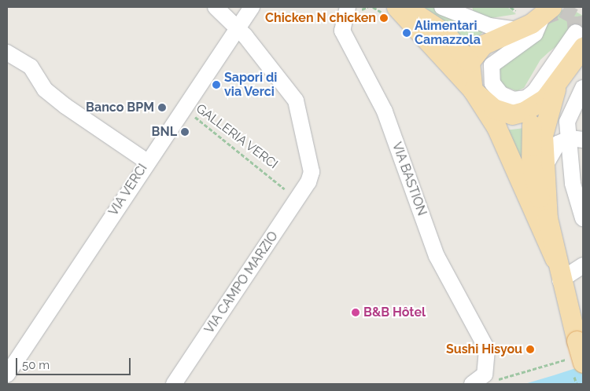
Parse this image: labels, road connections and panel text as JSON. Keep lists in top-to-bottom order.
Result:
{
  "streets": {
    "street": ["VIA BASTION", "VIA VERCI", "VIA CAMPO MARZIO"],
    "path": ["GALLERIA VERCI"]
  },
  "crossings": [
    ["GALLERIA VERCI", "VIA VERCI"],
    ["VIA VERCI", "VIA CAMPO MARZIO"]
  ],
  "places": [
    "Chicken N chicken",
    "Alimentari Camazzola",
    "Sapori di via Verci",
    "Banco BPM",
    "BNL",
    "B&B Hôtel",
    "Sushi Hisyou"
  ],
  "scale_bar": "50 m"
}
